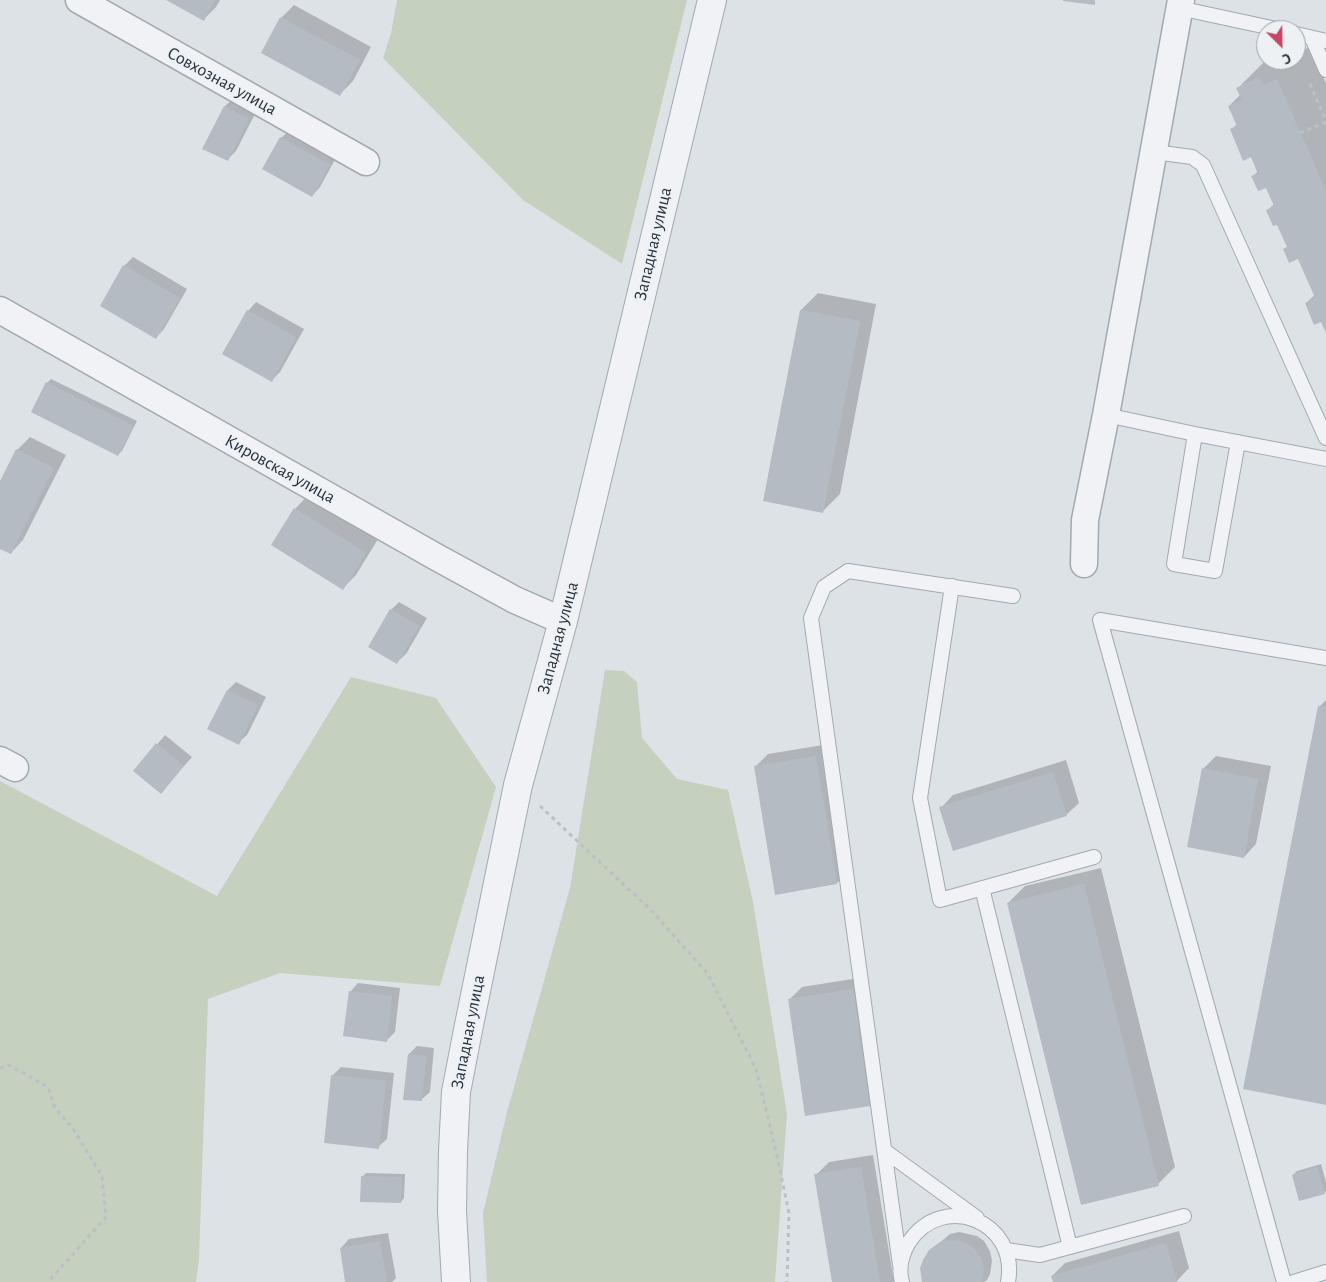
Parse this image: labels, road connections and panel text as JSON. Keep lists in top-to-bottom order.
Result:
{
  "streets": {
    "street": ["Совхозная улица", "Западная улица", "Кировская улица"]
  },
  "crossings": [
    ["Западная улица", "Кировская улица"]
  ],
  "north": "bottom right"
}
